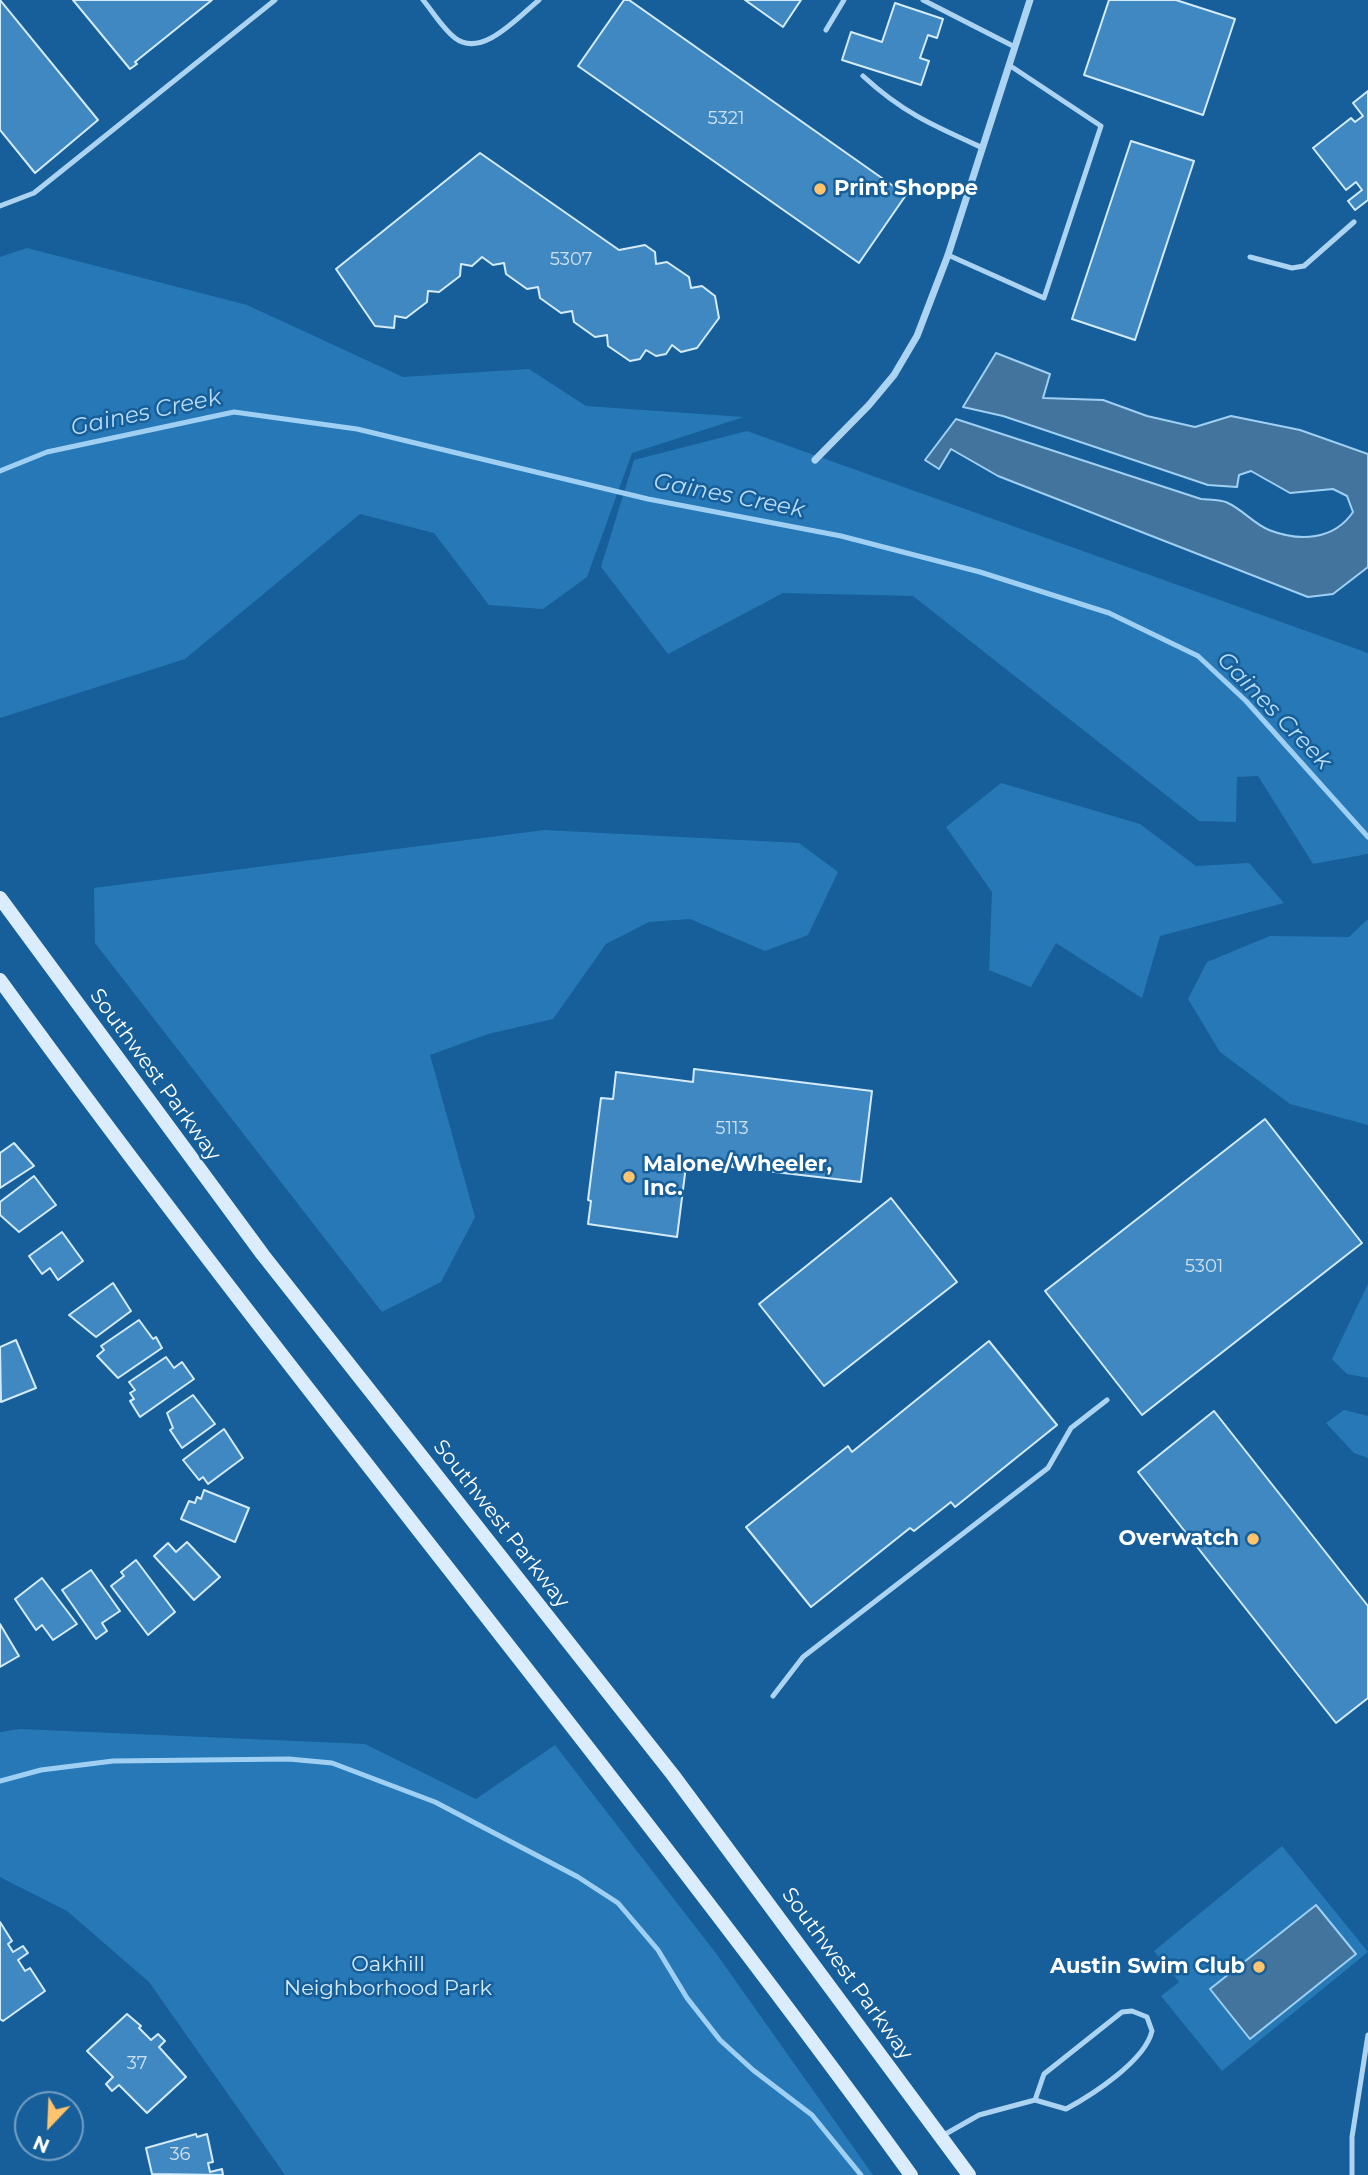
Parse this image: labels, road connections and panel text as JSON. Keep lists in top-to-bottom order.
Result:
{
  "streets": {
    "main road": ["Southwest Parkway"]
  },
  "water": ["Gaines Creek"],
  "parks": ["Oakhill Neighborhood Park"],
  "places": [
    "Print Shoppe",
    "Malone/Wheeler, Inc.",
    "Overwatch",
    "Austin Swim Club"
  ],
  "house_numbers": [
    "5321",
    "5307",
    "5113",
    "5301",
    "37",
    "36"
  ],
  "north": "bottom left"
}
